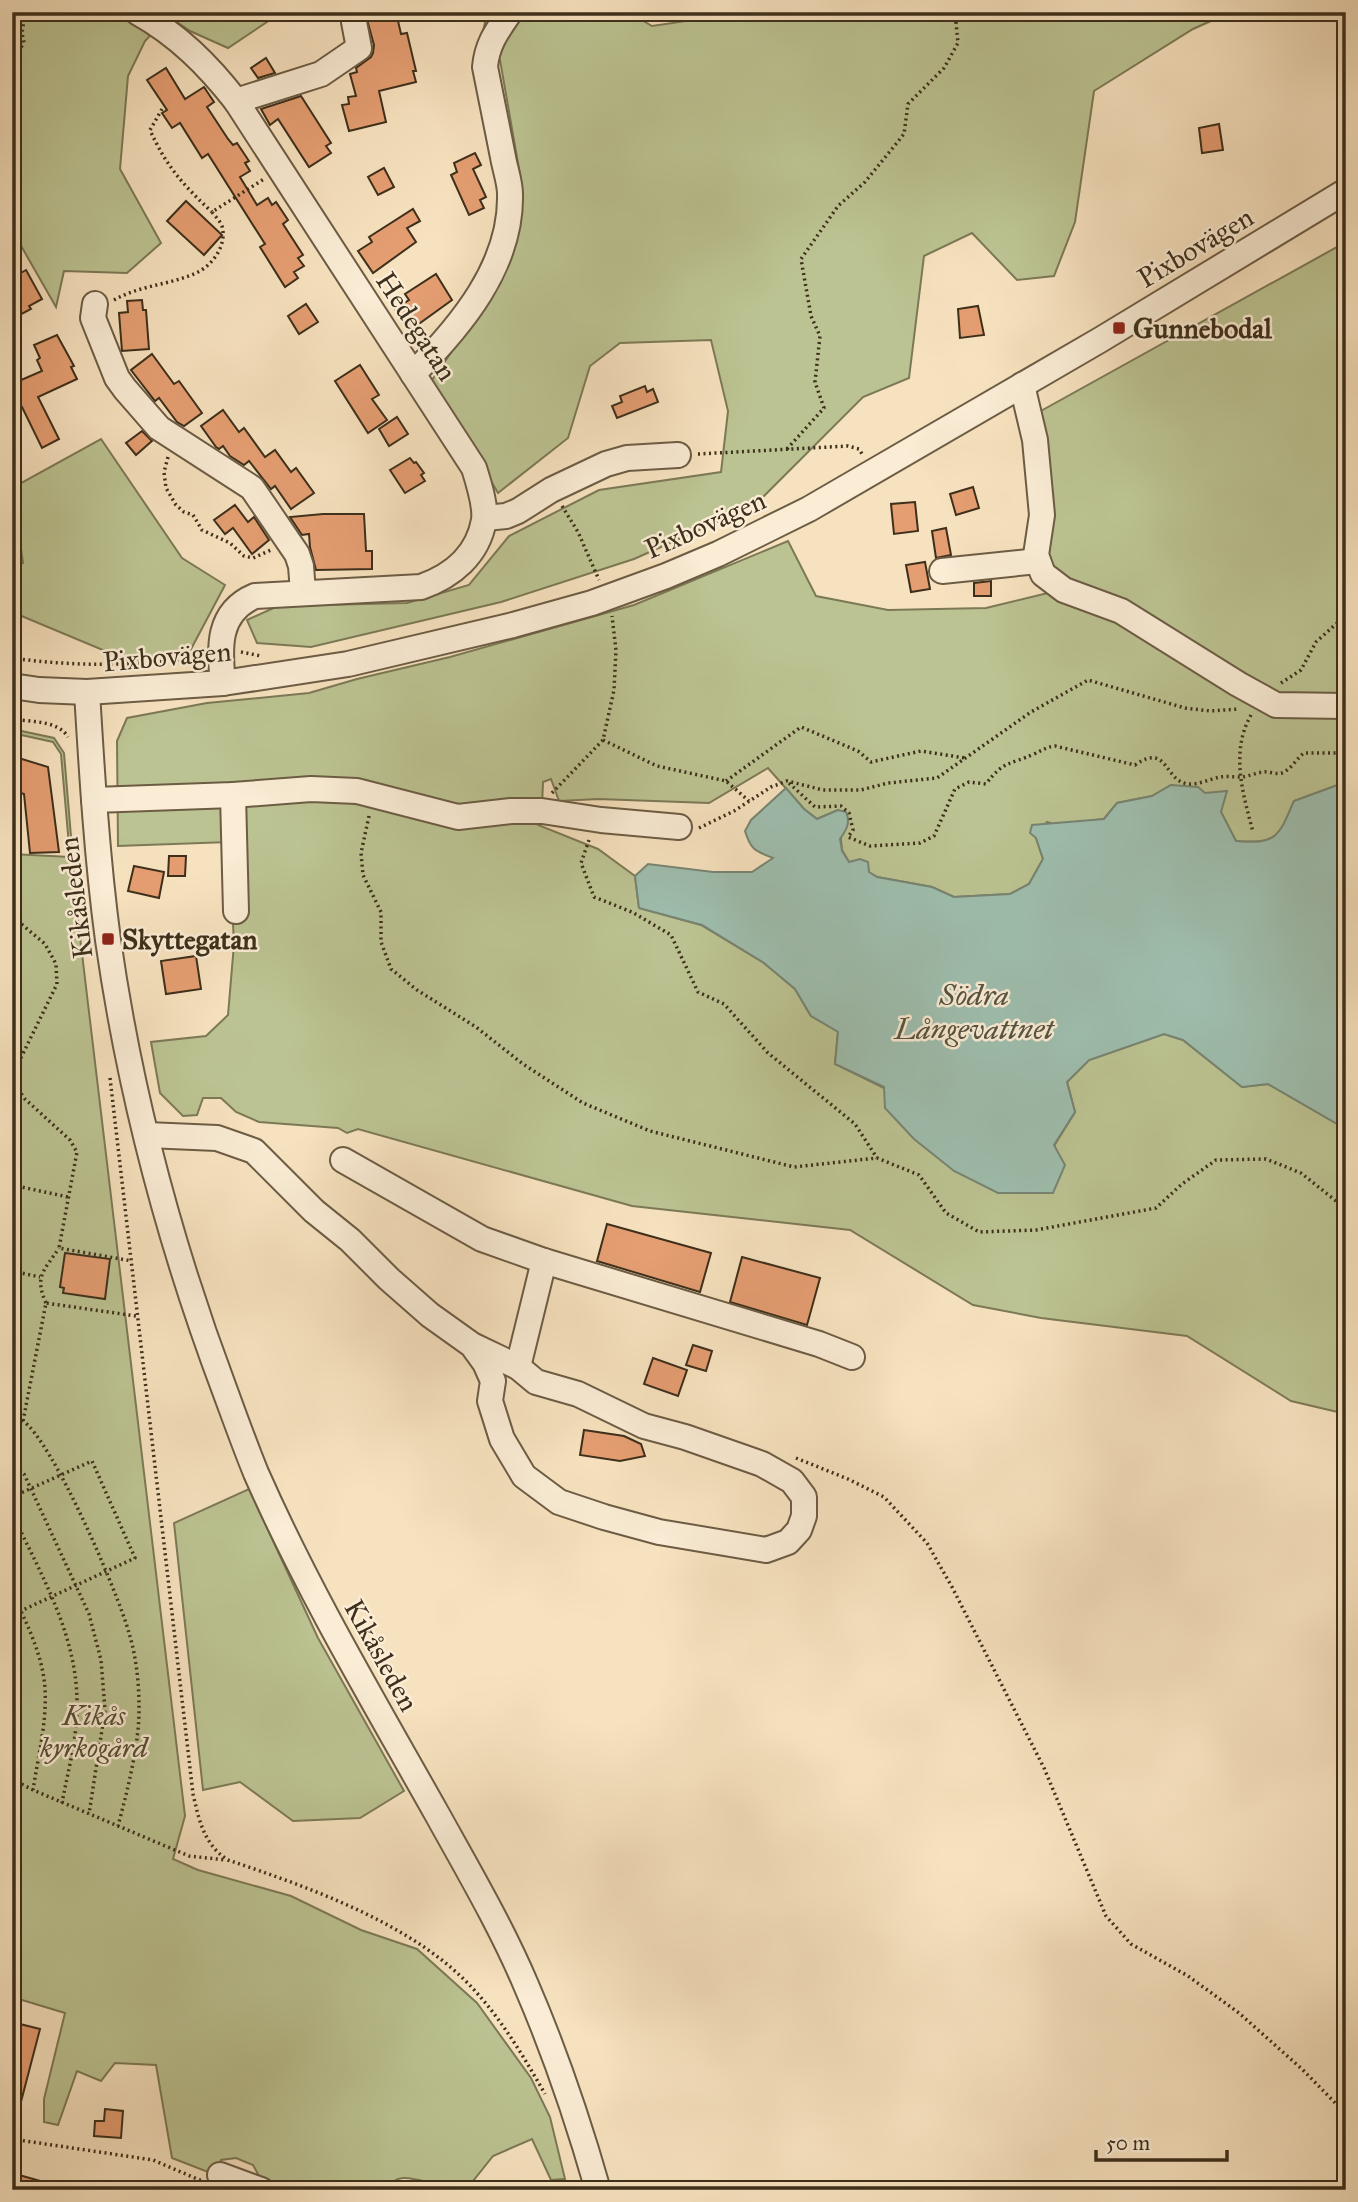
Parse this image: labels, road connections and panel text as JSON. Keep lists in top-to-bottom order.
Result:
{
  "streets": {
    "street": ["Pixbovägen", "Hedegatan", "Kikåsleden"]
  },
  "crossings": [
    ["Pixbovägen", "Kikåsleden"]
  ],
  "water": ["Södra Långevattnet"],
  "parks": ["Kikås kyrkogård"],
  "places": {
    "transit": ["Gunnebodal", "Skyttegatan"]
  },
  "scale_bar": "50 m"
}
